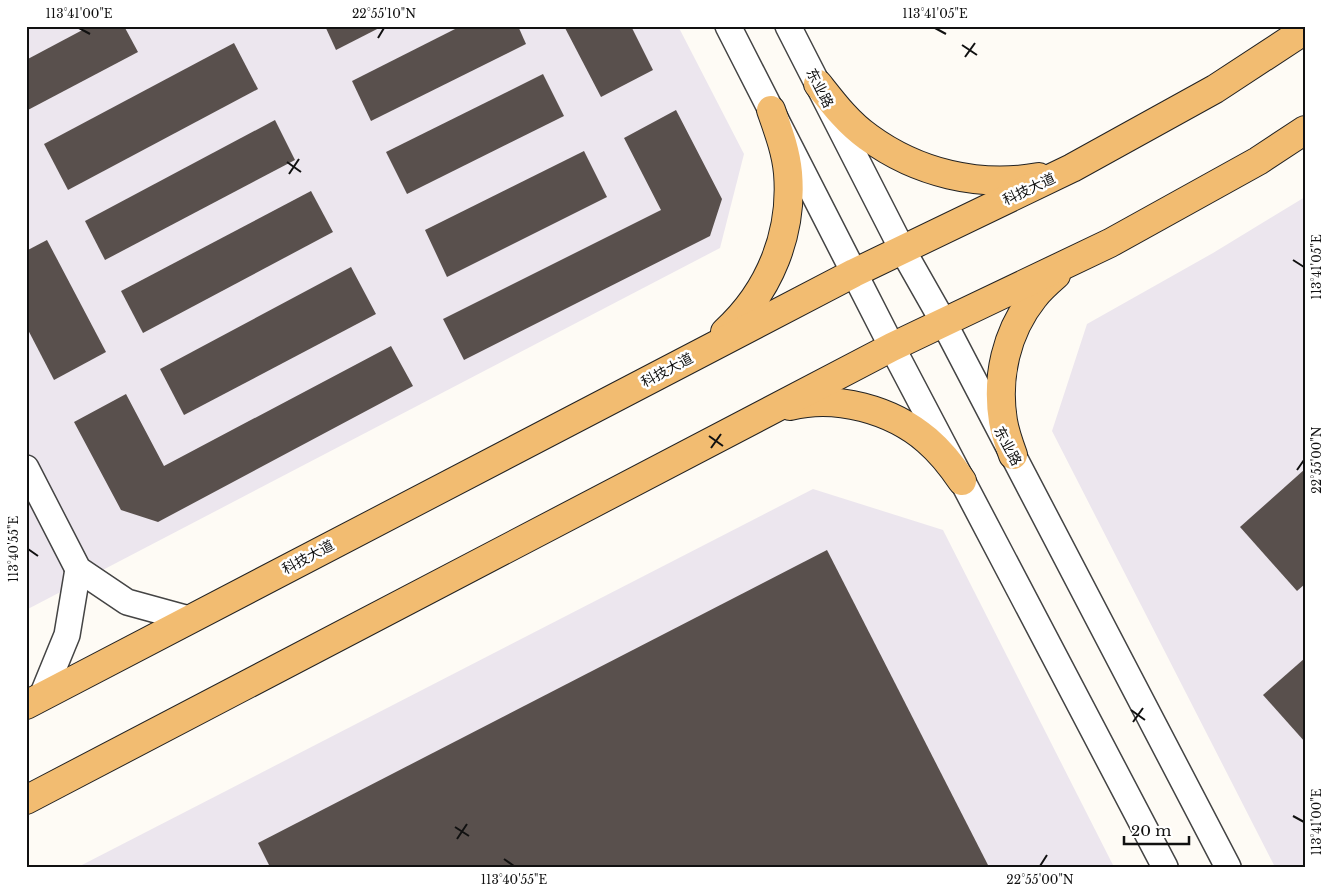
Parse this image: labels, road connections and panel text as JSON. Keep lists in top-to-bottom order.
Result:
{
  "streets": {
    "main road": ["科技大道"],
    "street": ["东业路"]
  },
  "crossings": [
    ["东业路", "科技大道"]
  ],
  "scale_bar": "20 m",
  "coordinates": [
    "113°41'00\"E",
    "22°55'10\"N",
    "113°41'05\"E",
    "22°55'00\"N",
    "113°40'55\"E"
  ]
}
